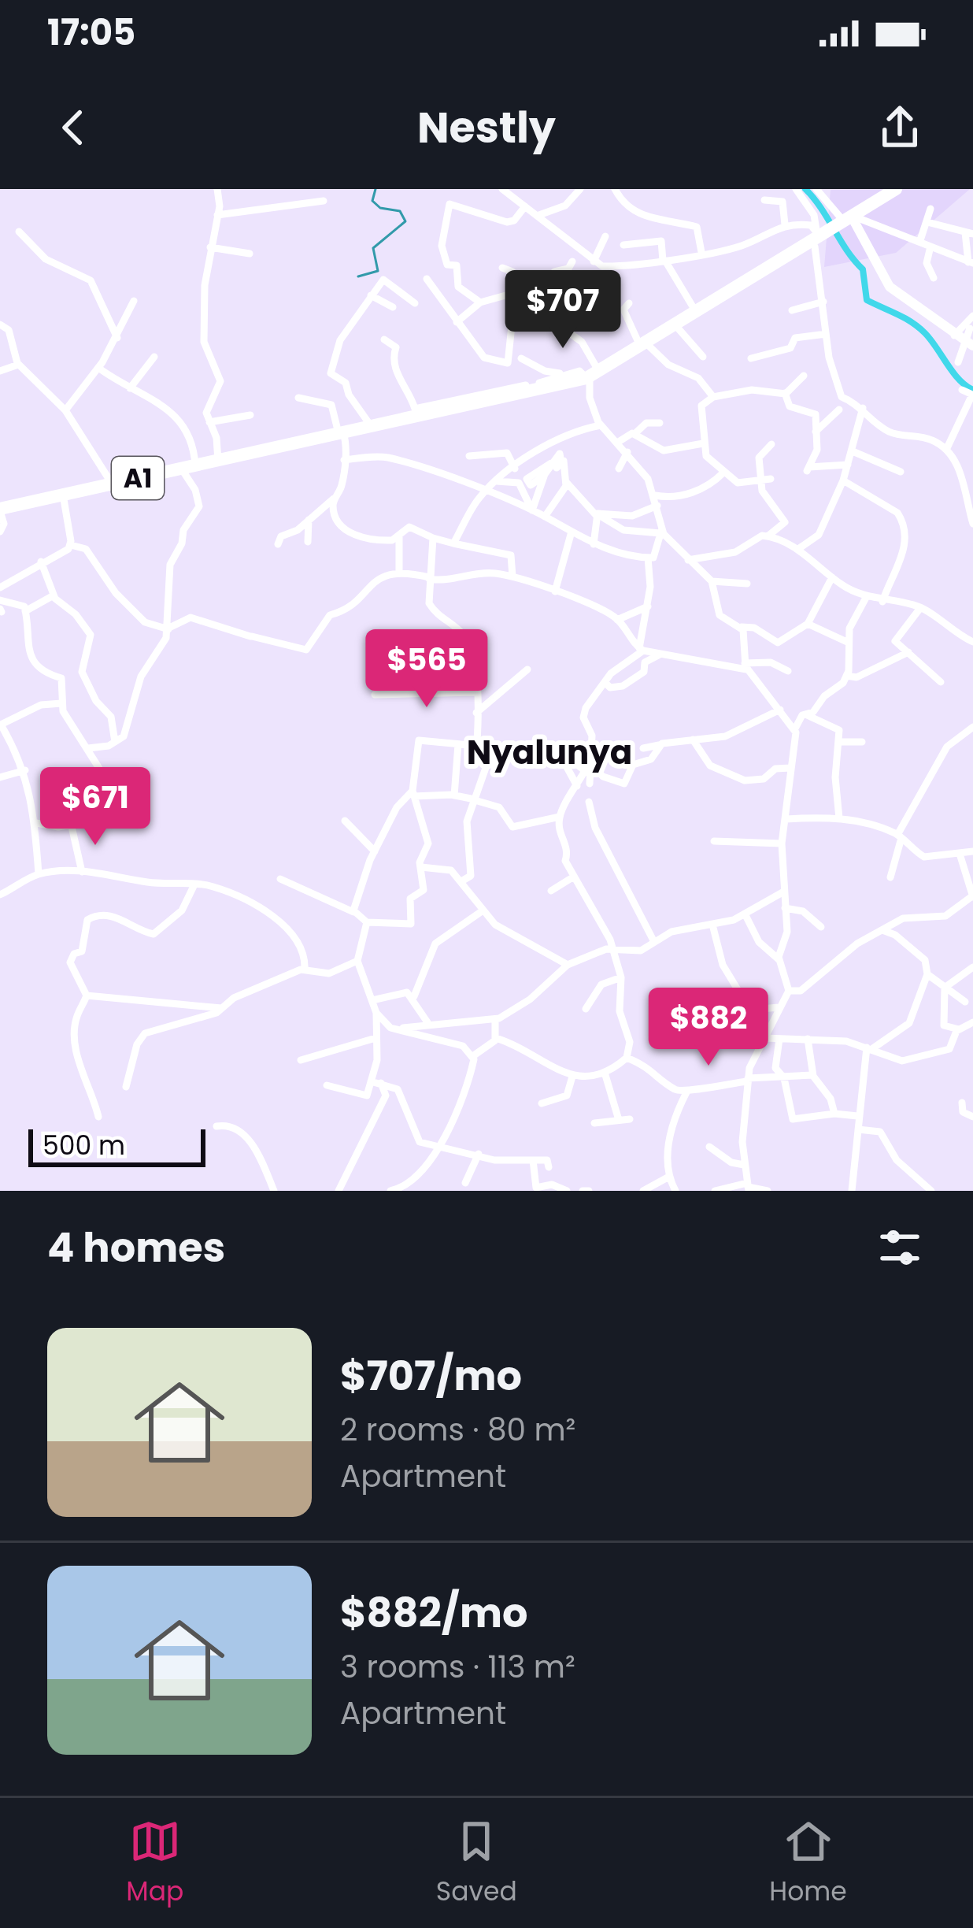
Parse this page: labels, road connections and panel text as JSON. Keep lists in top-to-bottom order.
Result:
{
  "streets": {
    "highway": ["A1"]
  },
  "districts": ["Nyalunya"],
  "scale_bar": "500 m",
  "page": {
    "status": "17:05",
    "header": "Nestly",
    "price": [
      "$707",
      "$565",
      "$671",
      "$882"
    ],
    "scale": "500 m",
    "heading": "4 homes",
    "list": [
      {
        "name": "$707/mo",
        "note": "2 rooms · 80 m² · Apartment"
      },
      {
        "name": "$882/mo",
        "note": "3 rooms · 113 m² · Apartment"
      }
    ],
    "tabs": ["Map", "Saved", "Home"]
  }
}
